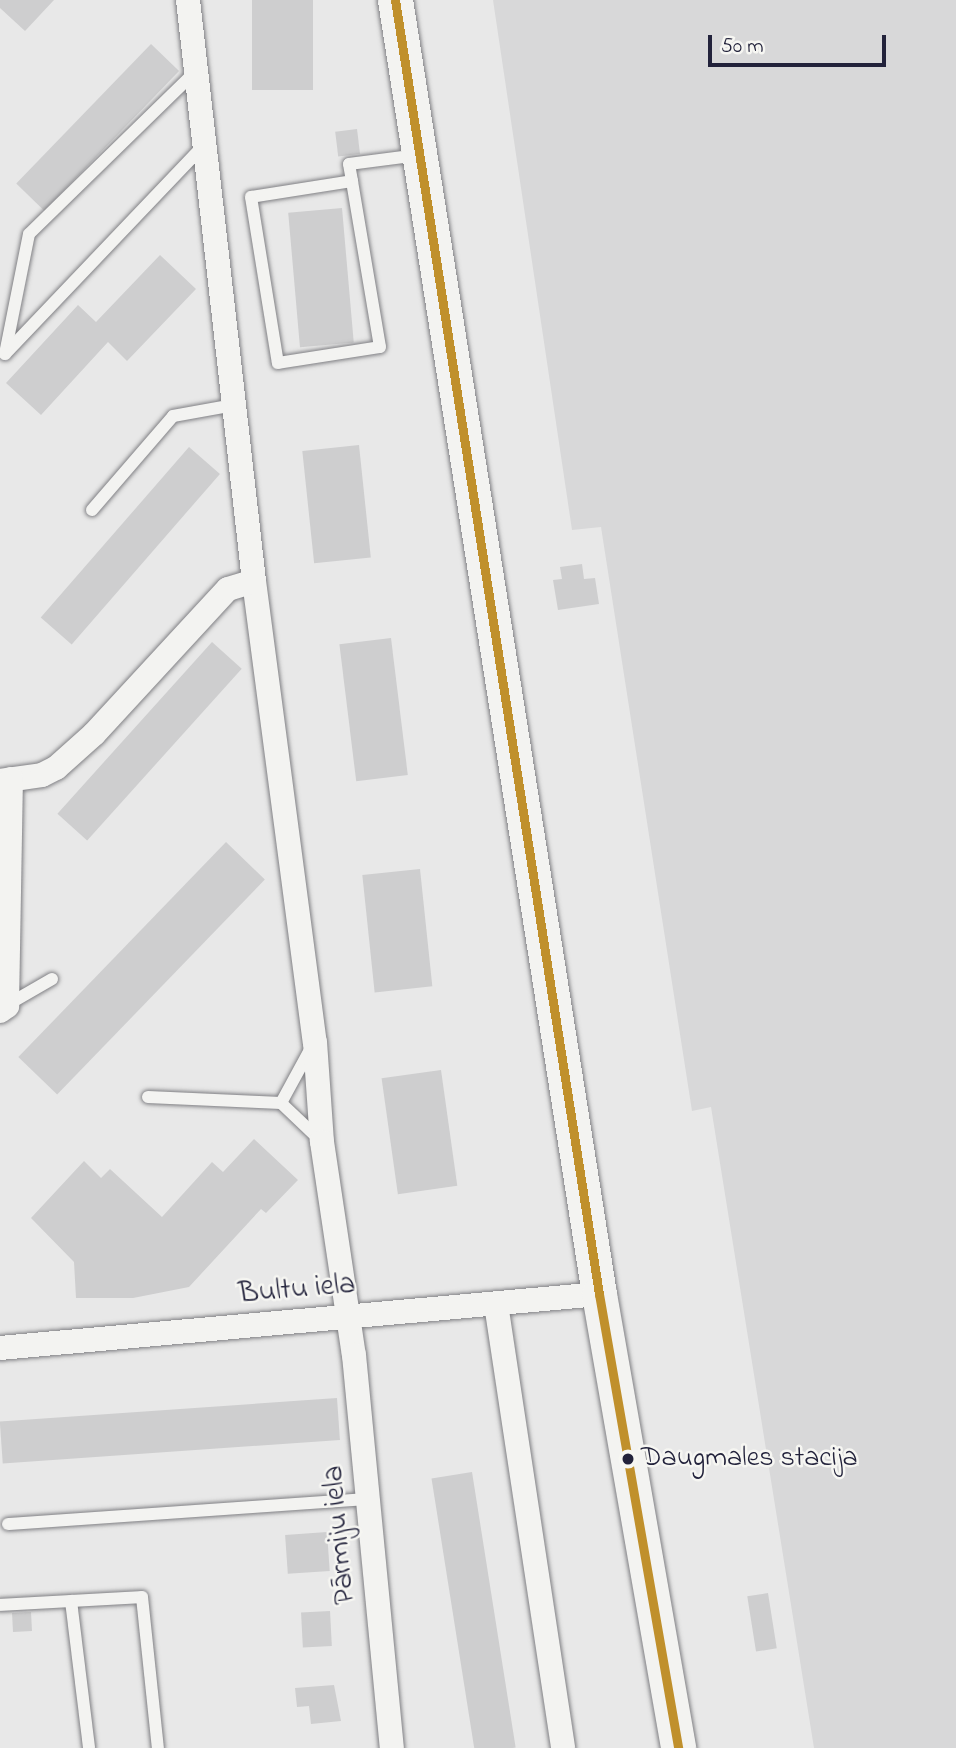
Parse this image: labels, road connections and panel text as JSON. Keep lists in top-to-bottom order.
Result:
{
  "streets": {
    "street": ["Bultu iela", "Pārmiju iela"]
  },
  "crossings": [
    ["Bultu iela", "Pārmiju iela"]
  ],
  "places": ["Daugmales stacija"],
  "scale_bar": "50 m"
}
